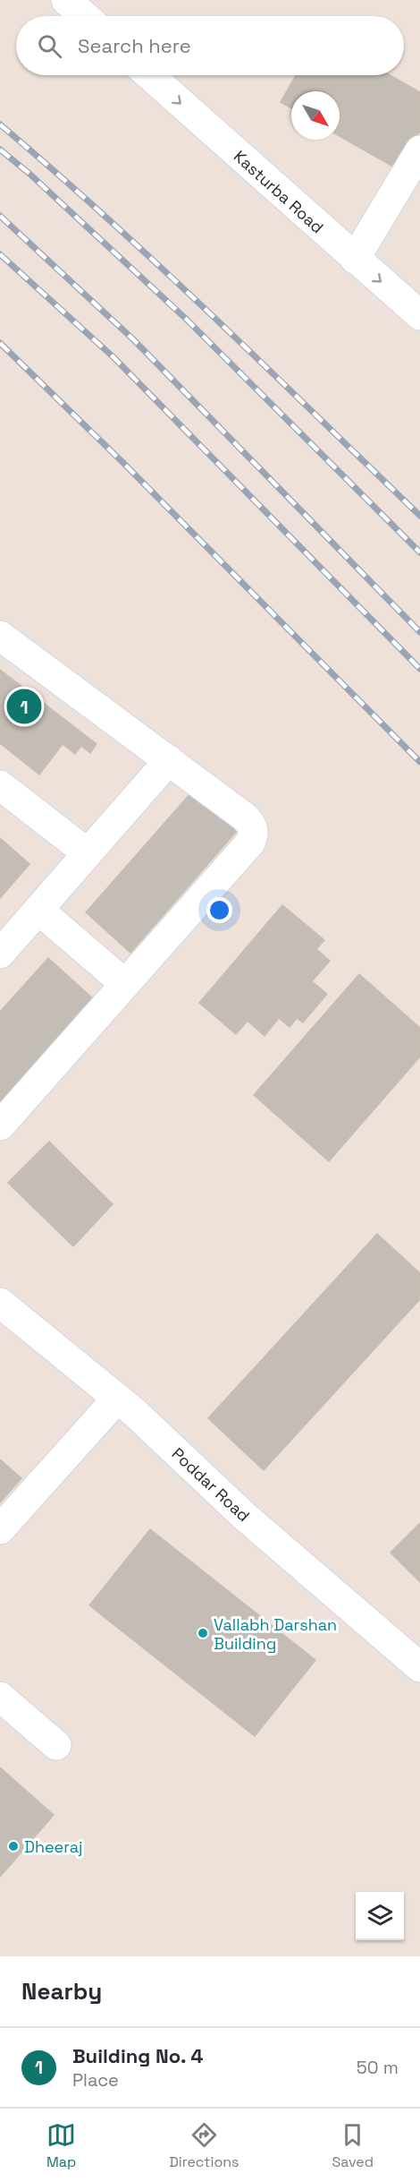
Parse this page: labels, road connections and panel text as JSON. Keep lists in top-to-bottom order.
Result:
{
  "streets": {
    "street": ["Kasturba Road", "Poddar Road"]
  },
  "one_way": ["Kasturba Road"],
  "places": ["Vallabh Darshan Building", "Dheeraj"],
  "north": "bottom right",
  "page": {
    "search": "Search here",
    "pins": "1",
    "heading": "Nearby",
    "list": [
      {
        "mark": "1",
        "name": "Building No. 4",
        "note": "Place",
        "value": "50 m"
      }
    ],
    "nav": ["Map", "Directions", "Saved"]
  }
}
